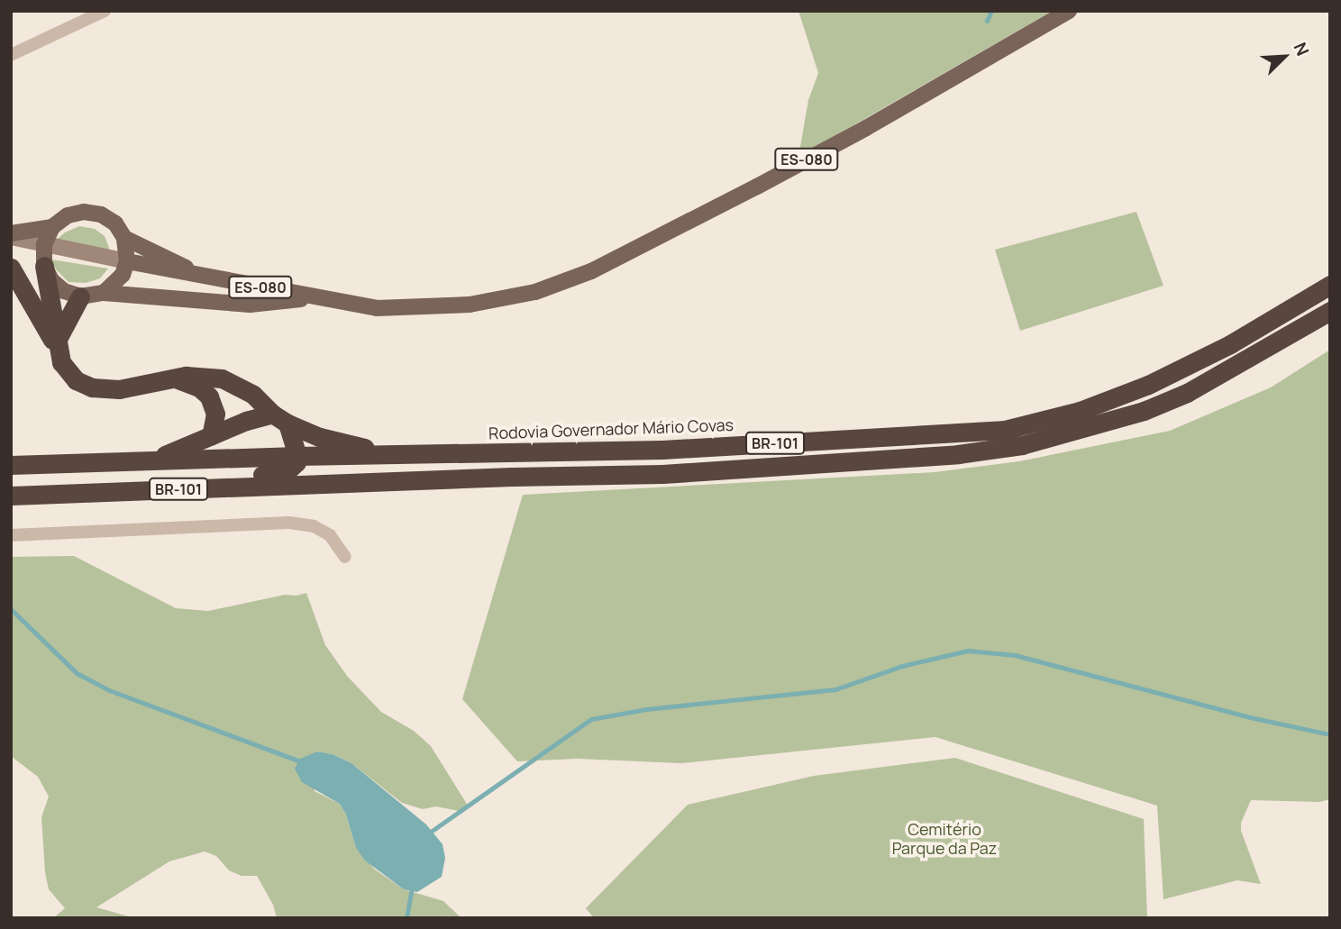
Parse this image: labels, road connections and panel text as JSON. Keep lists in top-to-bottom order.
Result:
{
  "streets": {
    "highway": ["Rodovia Governador Mário Covas", "BR-101"],
    "main road": ["ES-080"]
  },
  "parks": ["Cemitério Parque da Paz"],
  "north": "top right"
}
